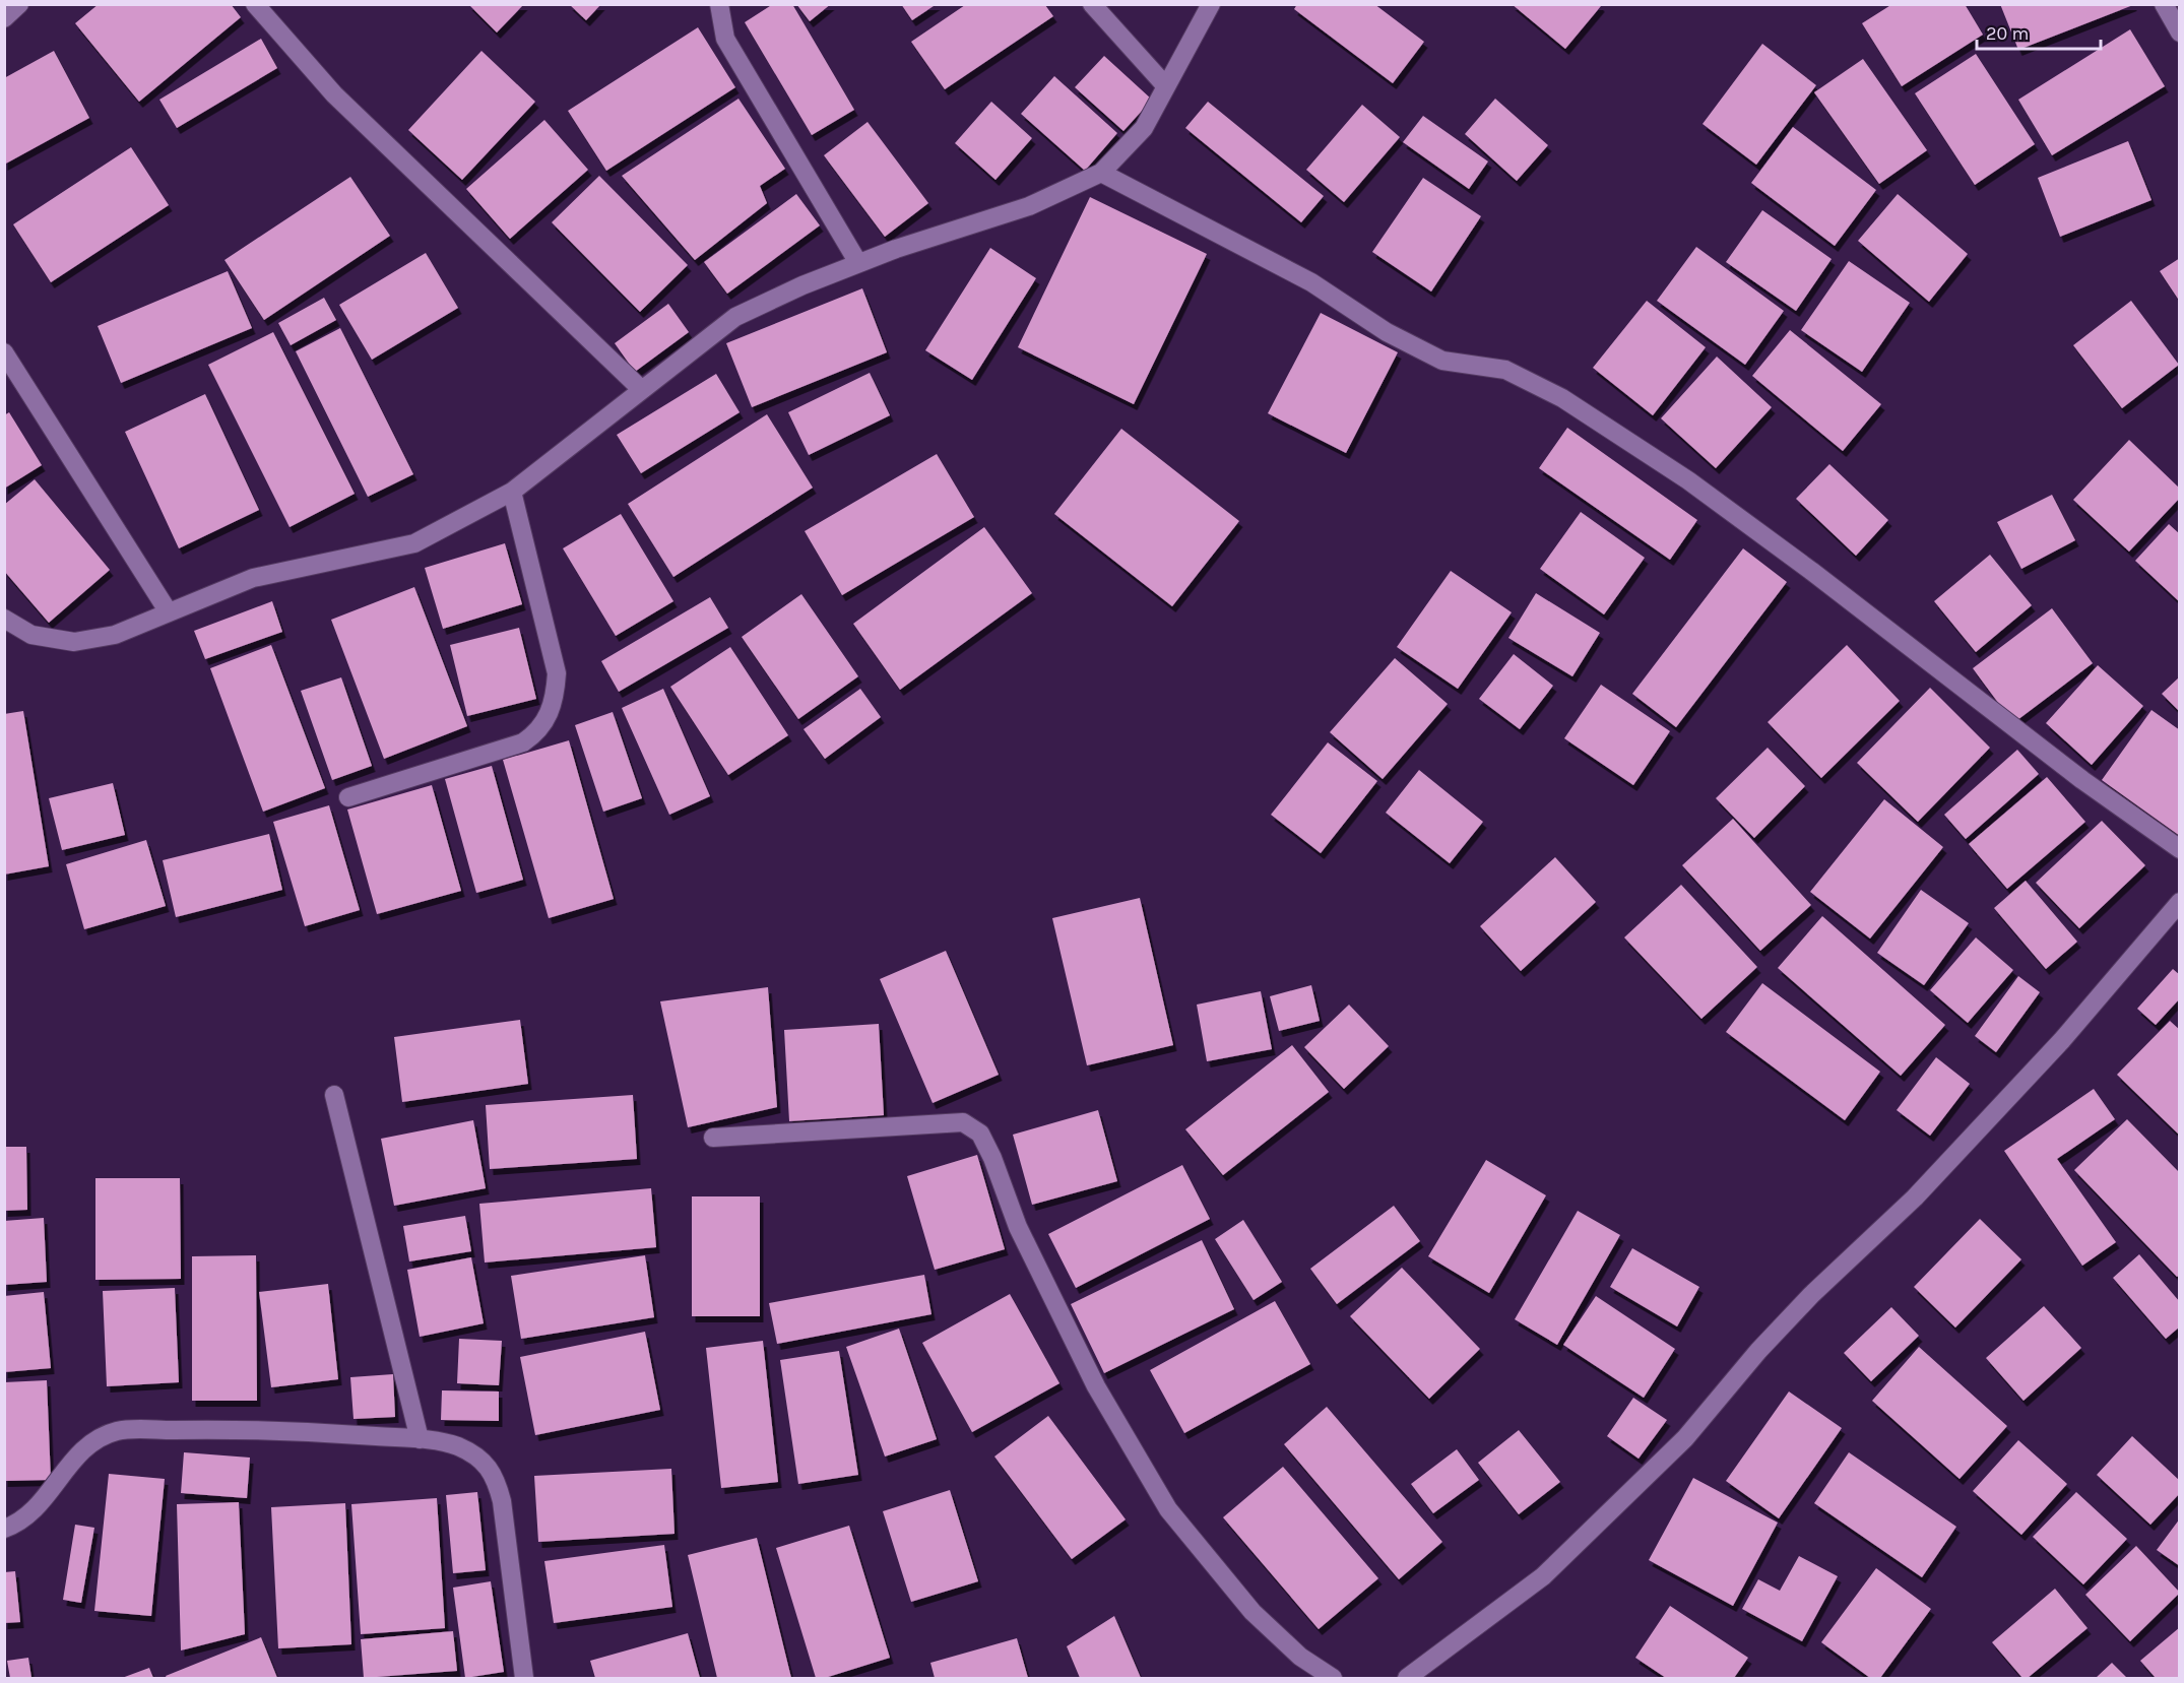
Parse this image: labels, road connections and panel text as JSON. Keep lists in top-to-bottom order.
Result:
{
  "scale_bar": "20 m"
}
